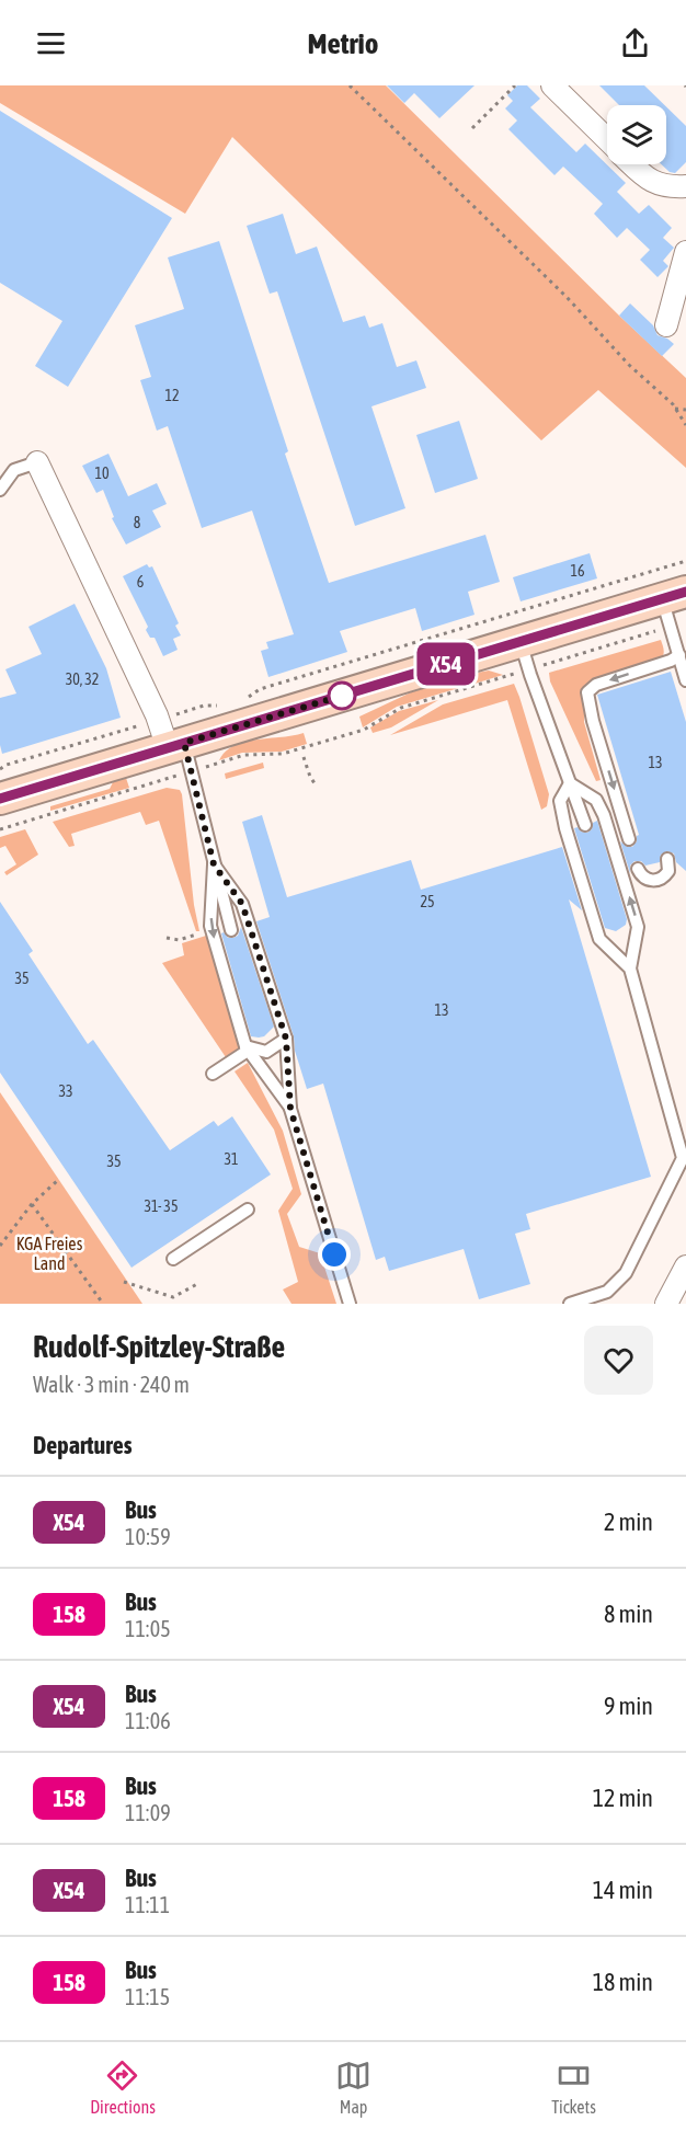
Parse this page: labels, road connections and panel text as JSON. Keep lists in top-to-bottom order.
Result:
{
  "parks": ["KGA Freies Land"],
  "lines": ["bus line X54"],
  "house_numbers": [
    "12",
    "10",
    "8",
    "16",
    "6",
    "30, 32",
    "13",
    "25",
    "35",
    "13",
    "33",
    "31",
    "35",
    "31- 35"
  ],
  "page": {
    "header": "Metrio",
    "on_map": "X54",
    "heading": [
      ["Rudolf-Spitzley-Straße", "Walk · 3 min · 240 m"],
      "Departures"
    ],
    "list": [
      {
        "mark": "X54",
        "name": "Bus",
        "note": "10:59",
        "value": "2 min"
      },
      {
        "mark": "158",
        "name": "Bus",
        "note": "11:05",
        "value": "8 min"
      },
      {
        "mark": "X54",
        "name": "Bus",
        "note": "11:06",
        "value": "9 min"
      },
      {
        "mark": "158",
        "name": "Bus",
        "note": "11:09",
        "value": "12 min"
      },
      {
        "mark": "X54",
        "name": "Bus",
        "note": "11:11",
        "value": "14 min"
      },
      {
        "mark": "158",
        "name": "Bus",
        "note": "11:15",
        "value": "18 min"
      }
    ],
    "tabs": ["Directions", "Map", "Tickets"]
  }
}
